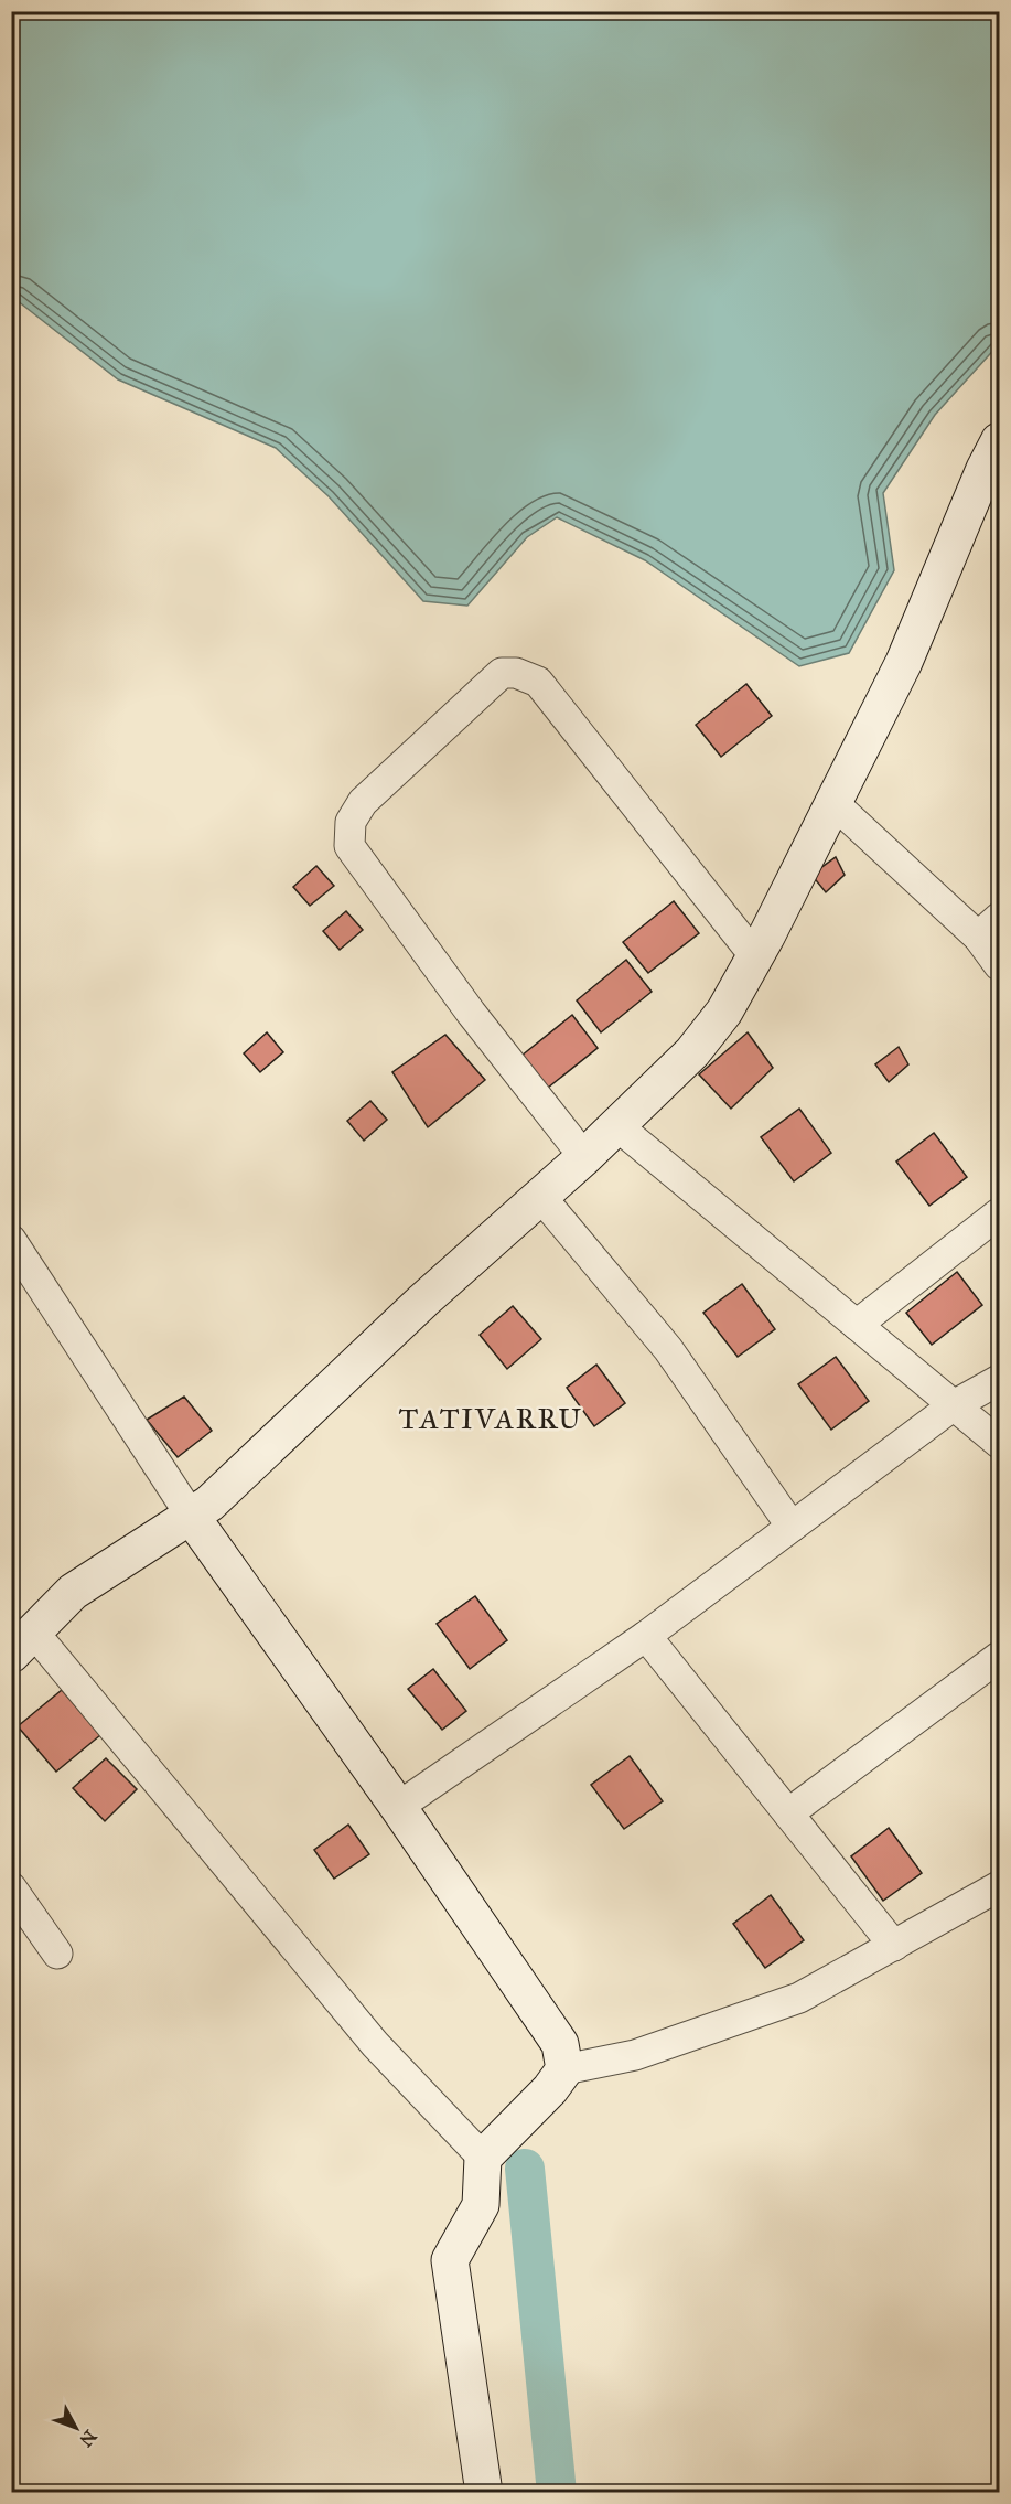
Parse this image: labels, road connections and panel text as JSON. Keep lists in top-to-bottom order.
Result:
{
  "districts": ["TATIVARRU"],
  "north": "bottom right"
}
